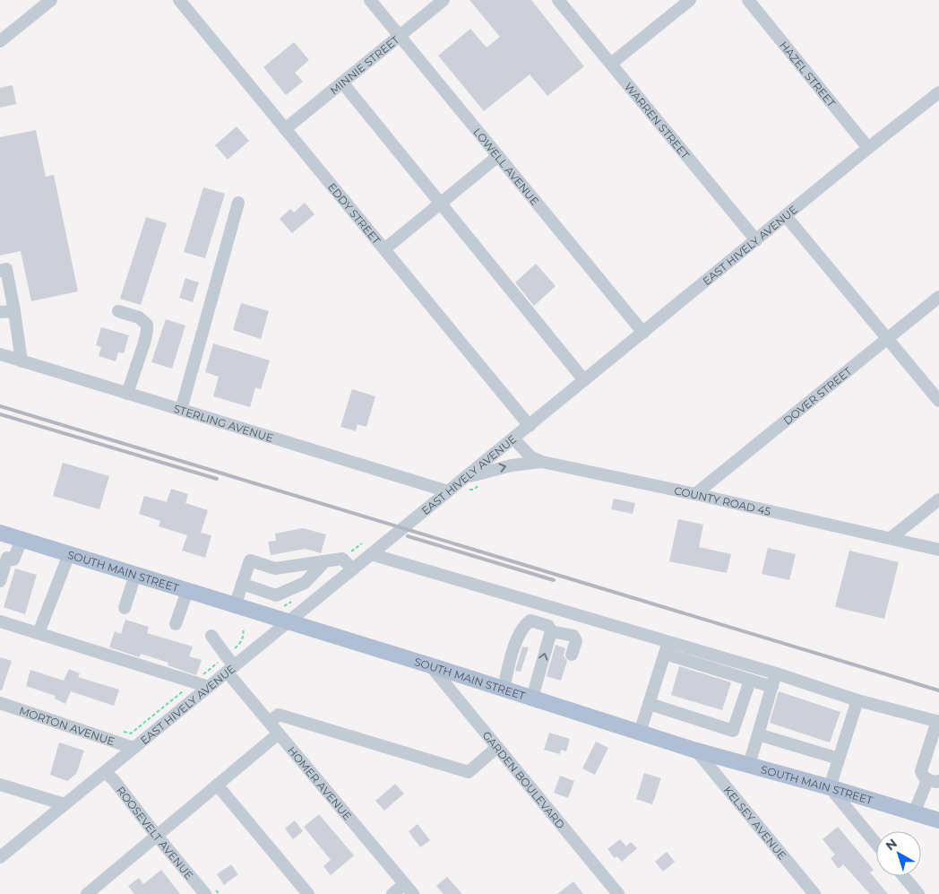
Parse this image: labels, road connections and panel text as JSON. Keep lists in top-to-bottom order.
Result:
{
  "streets": {
    "main road": ["SOUTH MAIN STREET"],
    "street": [
      "MINNIE STREET",
      "HAZEL STREET",
      "WARREN STREET",
      "LOWELL AVENUE",
      "EDDY STREET",
      "EAST HIVELY AVENUE",
      "DOVER STREET",
      "STERLING AVENUE",
      "COUNTY ROAD 45",
      "MORTON AVENUE",
      "GARDEN BOULEVARD",
      "HOMER AVENUE",
      "KELSEY AVENUE",
      "ROOSEVELT AVENUE"
    ]
  },
  "crossings": [
    ["MINNIE STREET", "LOWELL AVENUE"],
    ["MINNIE STREET", "EDDY STREET"],
    ["HAZEL STREET", "EAST HIVELY AVENUE"],
    ["WARREN STREET", "EAST HIVELY AVENUE"],
    ["LOWELL AVENUE", "EAST HIVELY AVENUE"],
    ["EDDY STREET", "EAST HIVELY AVENUE"],
    ["EAST HIVELY AVENUE", "STERLING AVENUE"],
    ["EAST HIVELY AVENUE", "COUNTY ROAD 45"],
    ["EAST HIVELY AVENUE", "SOUTH MAIN STREET"],
    ["EAST HIVELY AVENUE", "MORTON AVENUE"],
    ["EAST HIVELY AVENUE", "HOMER AVENUE"],
    ["EAST HIVELY AVENUE", "ROOSEVELT AVENUE"],
    ["DOVER STREET", "COUNTY ROAD 45"],
    ["SOUTH MAIN STREET", "GARDEN BOULEVARD"],
    ["SOUTH MAIN STREET", "KELSEY AVENUE"]
  ],
  "north": "top left"
}
